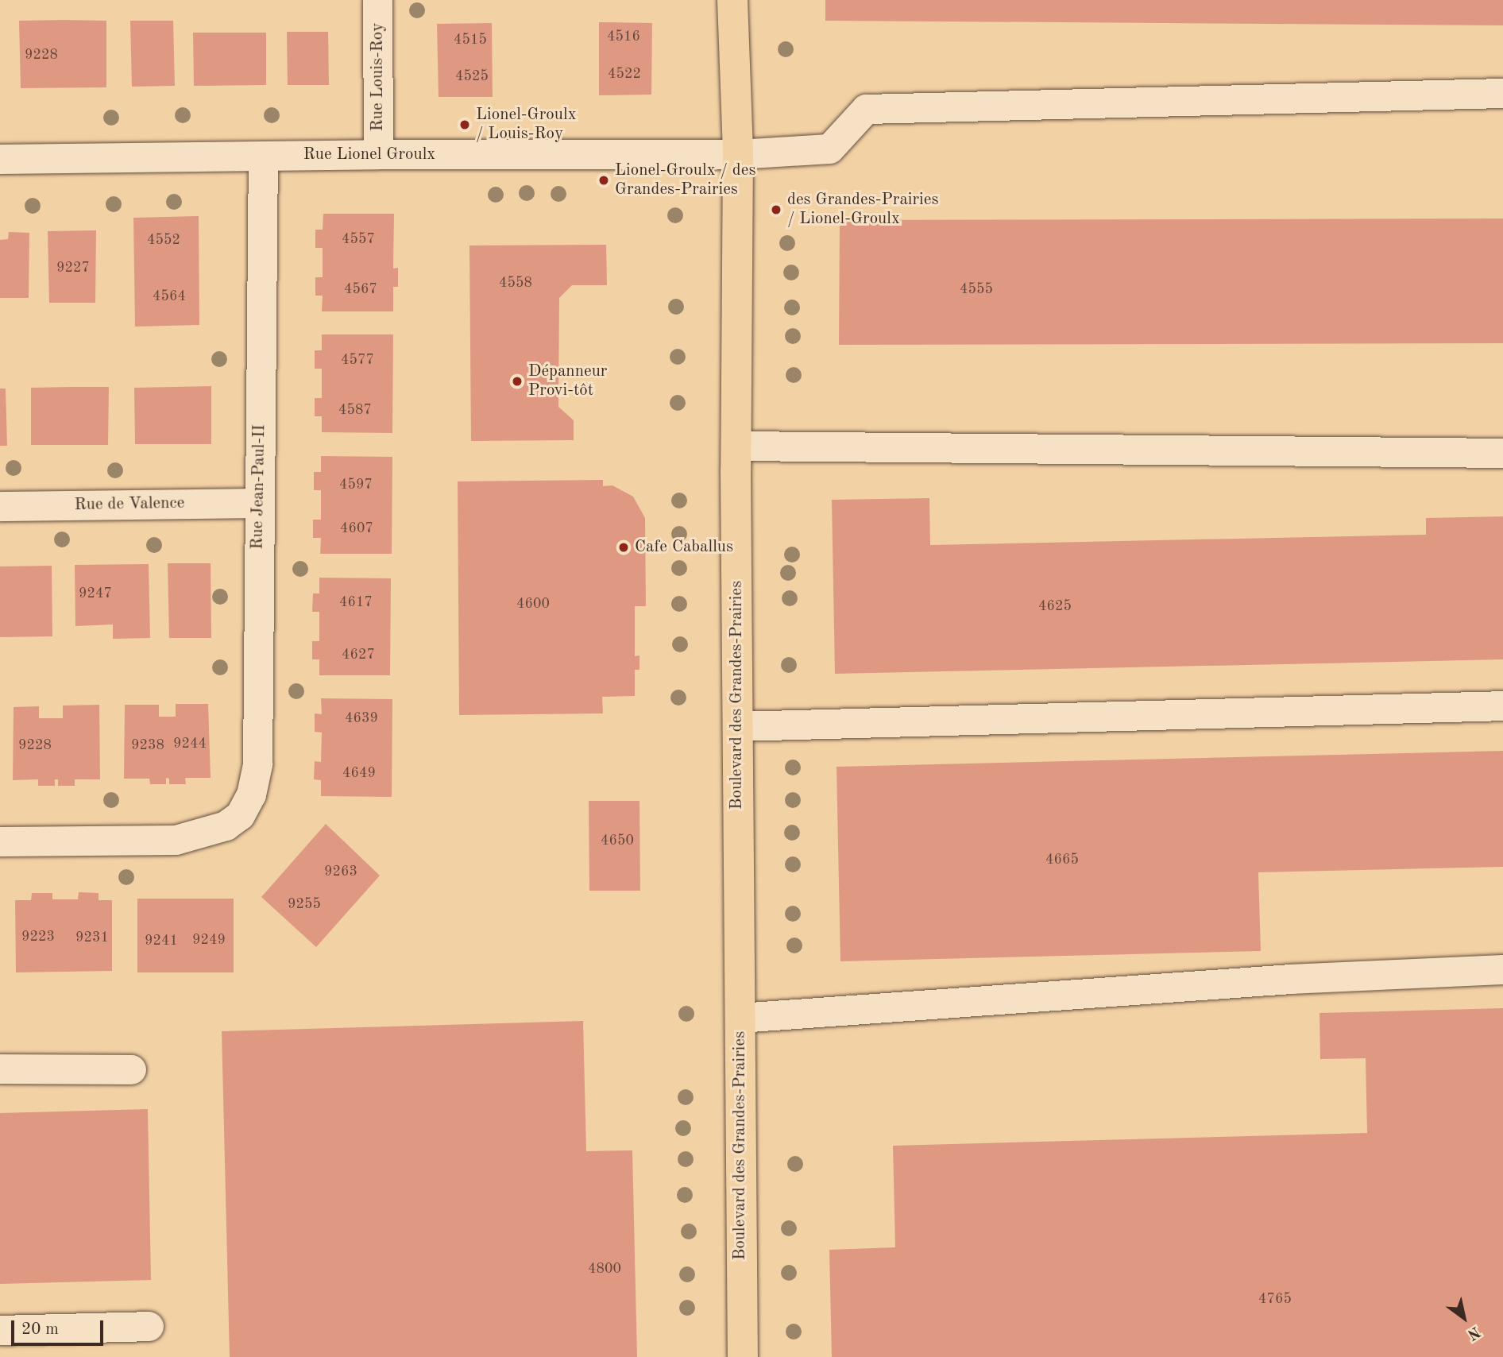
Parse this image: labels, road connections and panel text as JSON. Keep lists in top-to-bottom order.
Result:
{
  "streets": {
    "main road": ["Boulevard des Grandes-Prairies"],
    "street": [
      "Rue Louis-Roy",
      "Rue Lionel Groulx",
      "Rue Jean-Paul-II",
      "Rue de Valence"
    ]
  },
  "crossings": [
    ["Rue Louis-Roy", "Rue Lionel Groulx"],
    ["Rue Lionel Groulx", "Rue Jean-Paul-II"],
    ["Rue Lionel Groulx", "Boulevard des Grandes-Prairies"],
    ["Rue Jean-Paul-II", "Rue de Valence"]
  ],
  "places": [
    "Lionel-Groulx / Louis-Roy",
    "Lionel-Groulx / des Grandes-Prairies",
    "des Grandes-Prairies / Lionel-Groulx",
    "Dépanneur Provi-tôt",
    "Cafe Caballus"
  ],
  "house_numbers": [
    "4516",
    "4515",
    "9228",
    "4522",
    "4525",
    "4557",
    "4552",
    "9227",
    "4558",
    "4567",
    "4555",
    "4564",
    "4577",
    "4587",
    "4597",
    "4607",
    "9247",
    "4617",
    "4600",
    "4625",
    "4627",
    "4639",
    "9244",
    "9228",
    "9238",
    "4649",
    "4650",
    "4665",
    "9263",
    "9255",
    "9223",
    "9231",
    "9249",
    "9241",
    "4800",
    "4765"
  ],
  "scale_bar": "20 m",
  "north": "bottom right"
}
